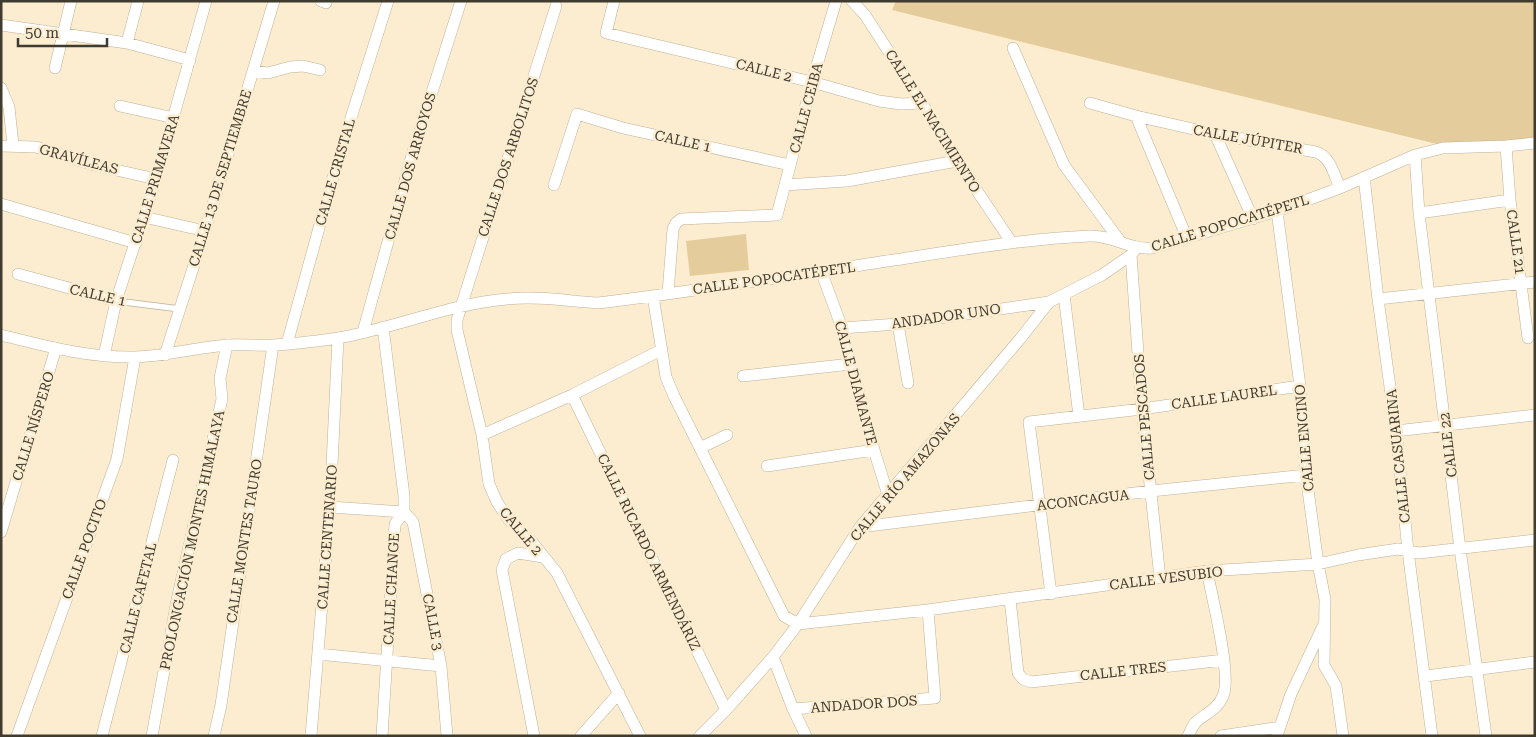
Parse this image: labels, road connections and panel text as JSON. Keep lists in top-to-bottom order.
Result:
{
  "streets": {
    "street": [
      "CALLE 2",
      "CALLE CEIBA",
      "CALLE EL NACIMIENTO",
      "CALLE JÚPITER",
      "CALLE 1",
      "CALLE DOS ARBOLITOS",
      "GRAVÍLEAS",
      "CALLE DOS ARROYOS",
      "CALLE CRISTAL",
      "CALLE 13 DE SEPTIEMBRE",
      "CALLE PRIMAVERA",
      "CALLE POPOCATÉPETL",
      "CALLE 21",
      "ANDADOR UNO",
      "CALLE DIAMANTE",
      "CALLE LAUREL",
      "CALLE PESCADOS",
      "CALLE NÍSPERO",
      "CALLE ENCINO",
      "CALLE 22",
      "CALLE CASUARINA",
      "CALLE RÍO AMAZONAS",
      "ACONCAGUA",
      "CALLE CENTENARIO",
      "PROLONGACIÓN MONTES HIMALAYA",
      "CALLE MONTES TAURO",
      "CALLE POCITO",
      "CALLE RICARDO ARMENDÁRIZ",
      "CALLE VESUBIO",
      "CALLE CHANGE",
      "CALLE CAFETAL",
      "CALLE 3",
      "CALLE TRES",
      "ANDADOR DOS"
    ]
  },
  "crossings": [
    ["CALLE 2", "CALLE CEIBA"],
    ["CALLE 2", "CALLE EL NACIMIENTO"],
    ["CALLE 2", "CALLE DOS ARBOLITOS"],
    ["CALLE 2", "CALLE POPOCATÉPETL"],
    ["CALLE CEIBA", "CALLE 1"],
    ["CALLE CEIBA", "CALLE POPOCATÉPETL"],
    ["CALLE EL NACIMIENTO", "CALLE POPOCATÉPETL"],
    ["CALLE JÚPITER", "CALLE POPOCATÉPETL"],
    ["CALLE 1", "CALLE 13 DE SEPTIEMBRE"],
    ["CALLE 1", "CALLE PRIMAVERA"],
    ["CALLE DOS ARBOLITOS", "CALLE POPOCATÉPETL"],
    ["GRAVÍLEAS", "CALLE PRIMAVERA"],
    ["CALLE DOS ARROYOS", "CALLE POPOCATÉPETL"],
    ["CALLE CRISTAL", "CALLE POPOCATÉPETL"],
    ["CALLE 13 DE SEPTIEMBRE", "CALLE POPOCATÉPETL"],
    ["CALLE PRIMAVERA", "CALLE POPOCATÉPETL"],
    ["CALLE POPOCATÉPETL", "CALLE 21"],
    ["CALLE POPOCATÉPETL", "CALLE DIAMANTE"],
    ["CALLE POPOCATÉPETL", "CALLE PESCADOS"],
    ["CALLE POPOCATÉPETL", "CALLE NÍSPERO"],
    ["CALLE POPOCATÉPETL", "CALLE ENCINO"],
    ["CALLE POPOCATÉPETL", "CALLE 22"],
    ["CALLE POPOCATÉPETL", "CALLE CASUARINA"],
    ["CALLE POPOCATÉPETL", "CALLE RÍO AMAZONAS"],
    ["CALLE POPOCATÉPETL", "CALLE CENTENARIO"],
    ["CALLE POPOCATÉPETL", "PROLONGACIÓN MONTES HIMALAYA"],
    ["CALLE POPOCATÉPETL", "CALLE MONTES TAURO"],
    ["CALLE POPOCATÉPETL", "CALLE POCITO"],
    ["CALLE POPOCATÉPETL", "CALLE CHANGE"],
    ["ANDADOR UNO", "CALLE DIAMANTE"],
    ["ANDADOR UNO", "CALLE RÍO AMAZONAS"],
    ["CALLE DIAMANTE", "CALLE RÍO AMAZONAS"],
    ["CALLE LAUREL", "CALLE PESCADOS"],
    ["CALLE LAUREL", "CALLE ENCINO"],
    ["CALLE LAUREL", "ACONCAGUA"],
    ["CALLE PESCADOS", "CALLE RÍO AMAZONAS"],
    ["CALLE PESCADOS", "ACONCAGUA"],
    ["CALLE PESCADOS", "CALLE VESUBIO"],
    ["CALLE ENCINO", "ACONCAGUA"],
    ["CALLE ENCINO", "CALLE VESUBIO"],
    ["CALLE 22", "CALLE VESUBIO"],
    ["CALLE CASUARINA", "CALLE VESUBIO"],
    ["CALLE RÍO AMAZONAS", "ACONCAGUA"],
    ["CALLE RÍO AMAZONAS", "CALLE RICARDO ARMENDÁRIZ"],
    ["CALLE RÍO AMAZONAS", "CALLE VESUBIO"],
    ["CALLE VESUBIO", "CALLE TRES"],
    ["CALLE VESUBIO", "ANDADOR DOS"],
    ["CALLE CHANGE", "CALLE 3"]
  ],
  "scale_bar": "50 m"
}
